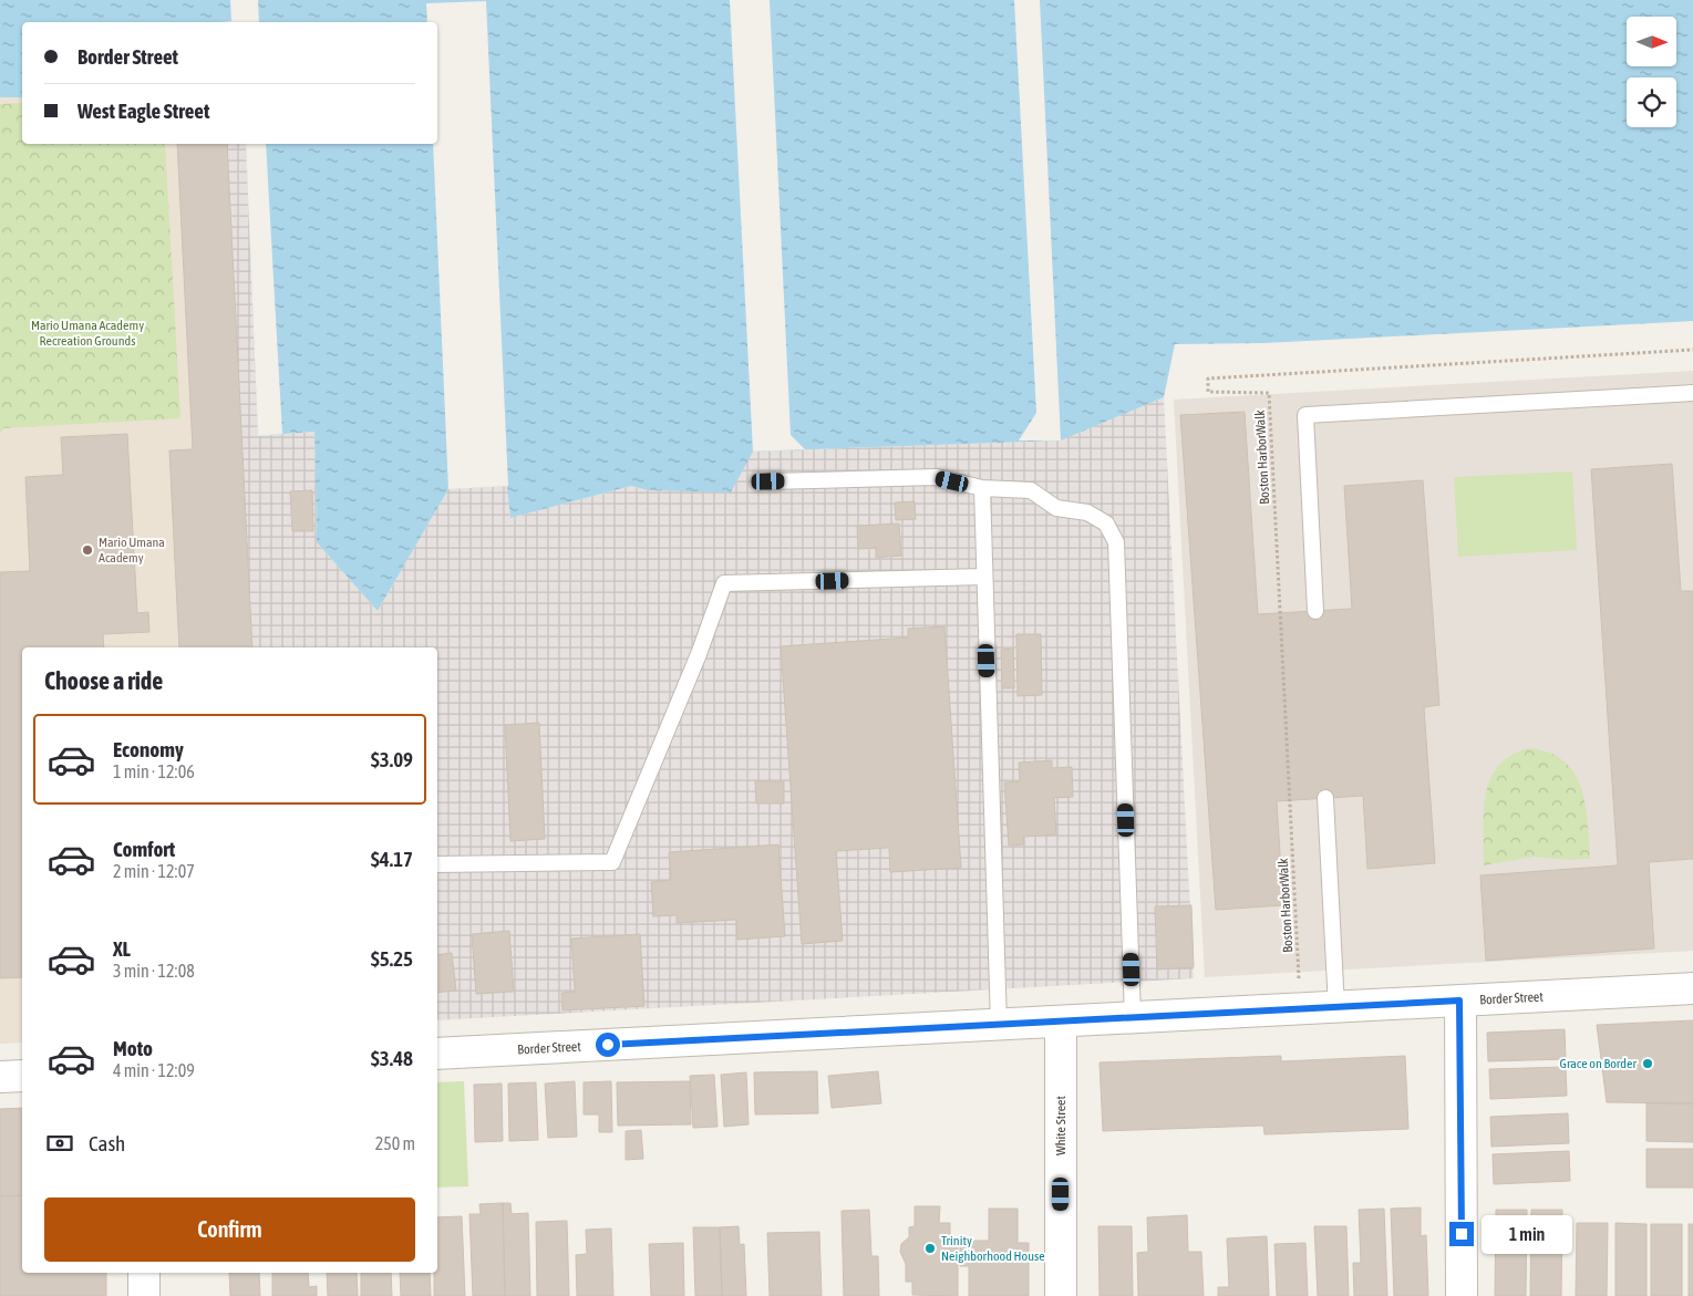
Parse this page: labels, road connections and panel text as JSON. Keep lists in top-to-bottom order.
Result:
{
  "streets": {
    "street": ["Border Street", "White Street"],
    "path": ["Boston HarborWalk"]
  },
  "crossings": [
    ["Border Street", "White Street"]
  ],
  "parks": ["Mario Umana Academy Recreation Grounds"],
  "places": ["Mario Umana Academy", "Grace on Border", "Trinity Neighborhood House"],
  "north": "right",
  "page": {
    "banner": ["Border Street", "West Eagle Street"],
    "heading": "Choose a ride",
    "list": [
      {
        "name": "Economy",
        "note": "1 min · 12:06",
        "value": "$3.09"
      },
      {
        "name": "Comfort",
        "note": "2 min · 12:07",
        "value": "$4.17"
      },
      {
        "name": "XL",
        "note": "3 min · 12:08",
        "value": "$5.25"
      },
      {
        "name": "Moto",
        "note": "4 min · 12:09",
        "value": "$3.48"
      }
    ],
    "pay": ["Cash", "250 m"],
    "buttons": "Confirm",
    "bubble": "1 min"
  }
}
